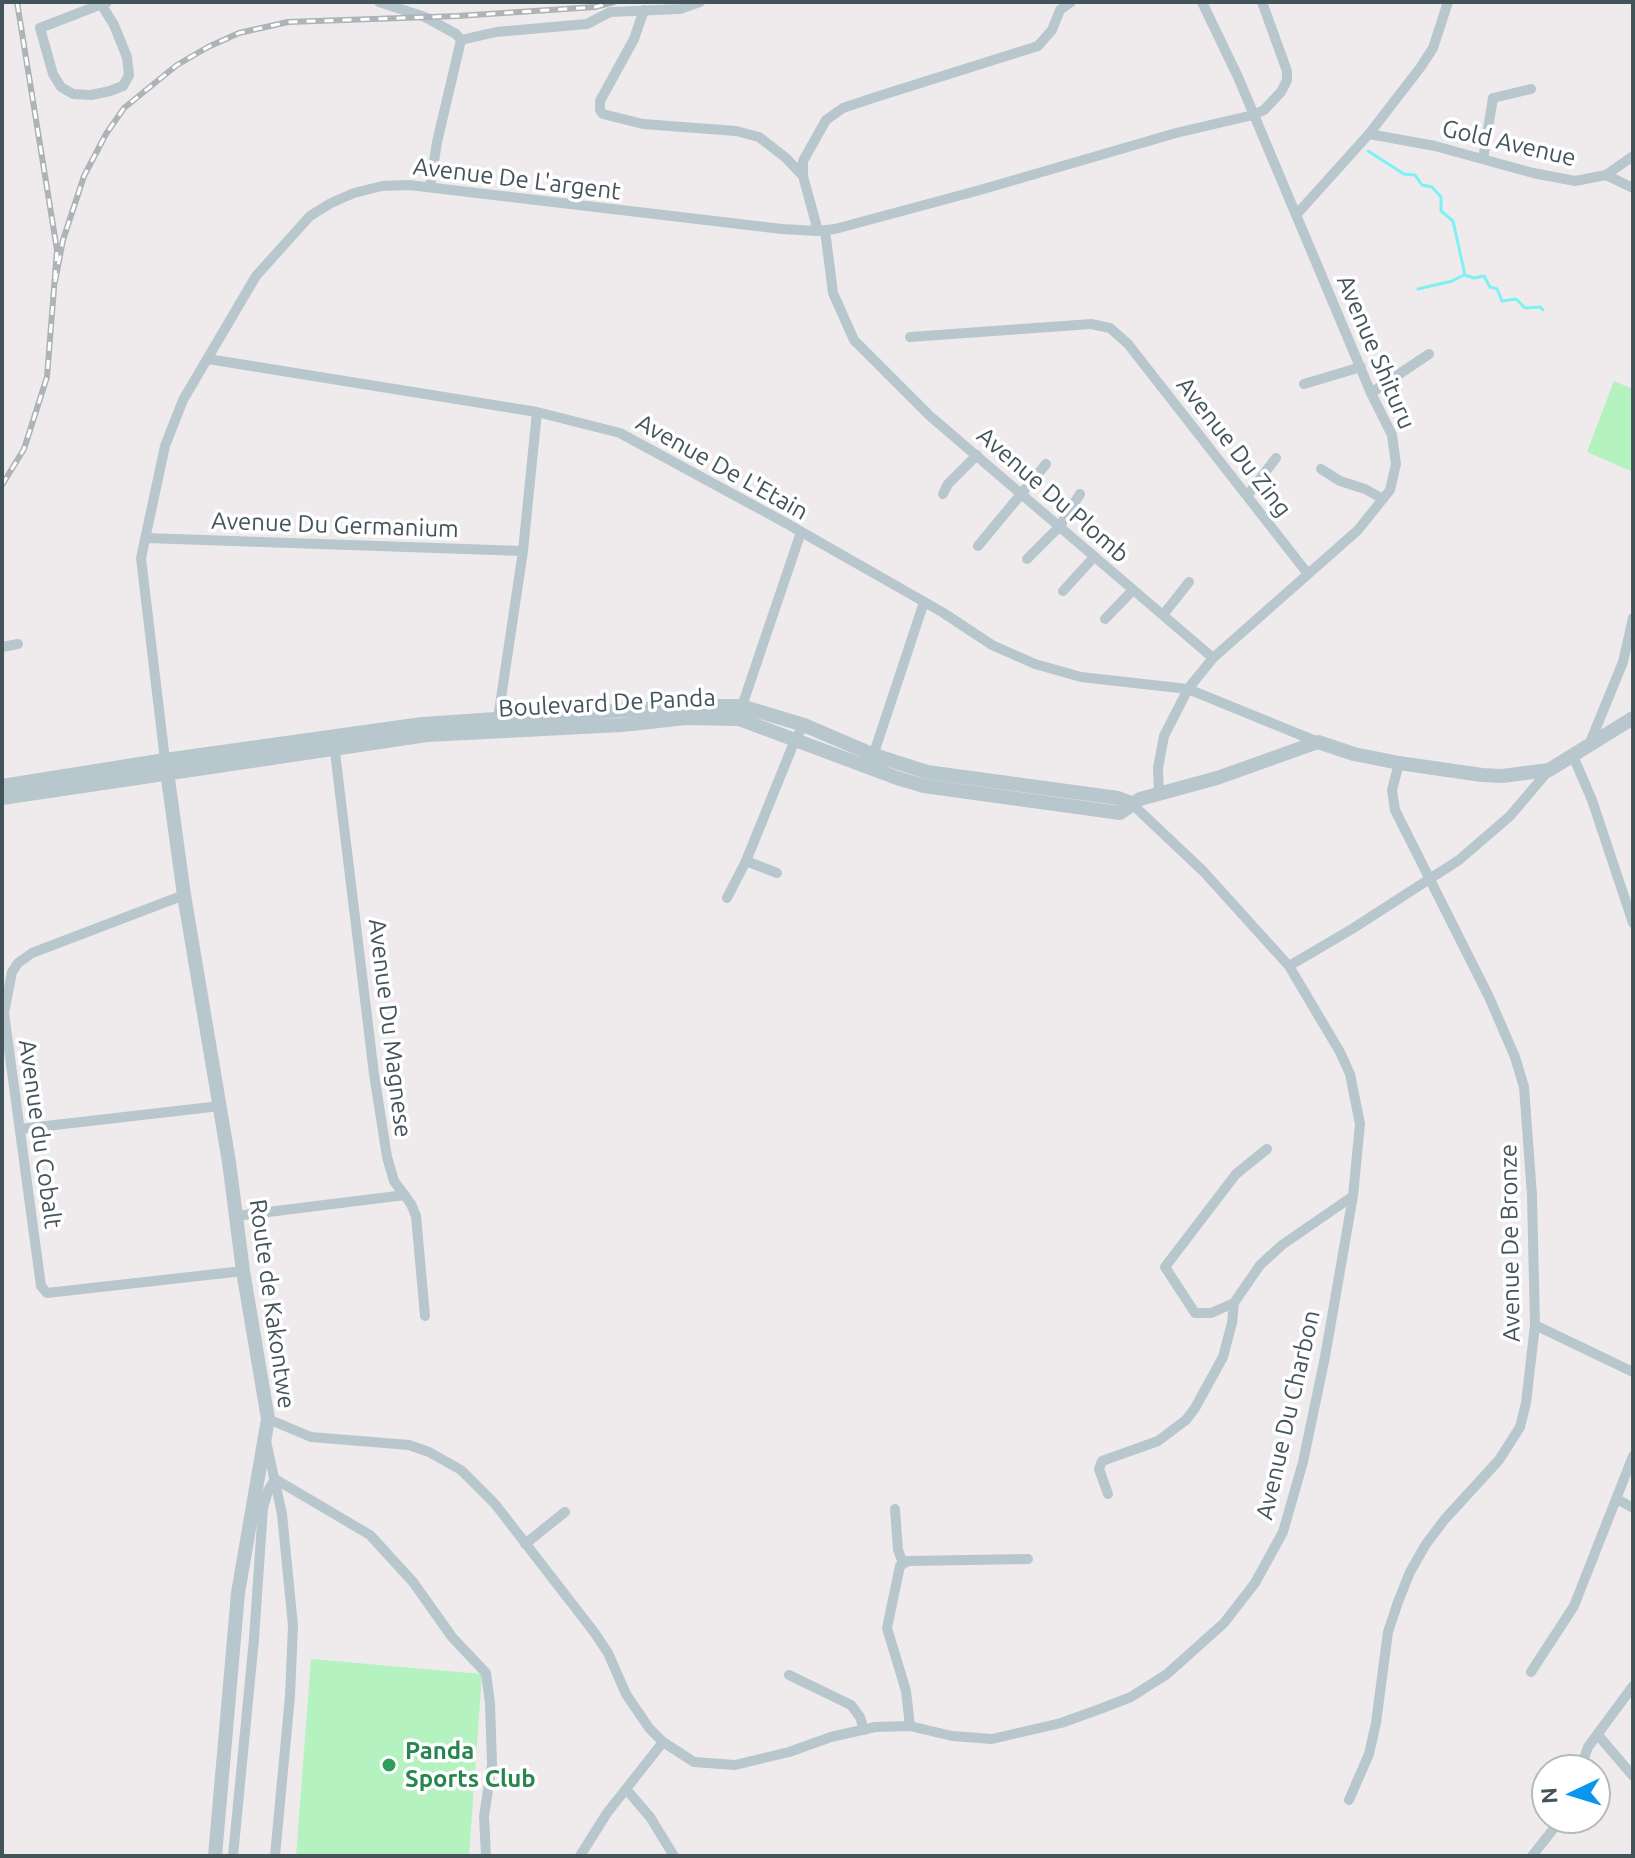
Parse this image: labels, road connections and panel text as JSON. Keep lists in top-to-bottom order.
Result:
{
  "streets": {
    "street": [
      "Gold Avenue",
      "Avenue De L'argent",
      "Avenue Shituru",
      "Avenue Du Zing",
      "Avenue De L'Etain",
      "Avenue Du Plomb",
      "Avenue Du Germanium",
      "Boulevard De Panda",
      "Avenue Du Magnese",
      "Avenue du Cobalt",
      "Avenue De Bronze",
      "Route de Kakontwe",
      "Avenue Du Charbon"
    ]
  },
  "crossings": [
    ["Avenue De L'argent", "Avenue Shituru"],
    ["Avenue De L'argent", "Avenue De L'Etain"],
    ["Avenue De L'argent", "Avenue Du Plomb"],
    ["Avenue De L'argent", "Avenue Du Germanium"],
    ["Avenue De L'argent", "Boulevard De Panda"],
    ["Avenue De L'argent", "Route de Kakontwe"],
    ["Avenue Shituru", "Avenue Du Zing"],
    ["Avenue Shituru", "Avenue De L'Etain"],
    ["Avenue Shituru", "Avenue Du Plomb"],
    ["Avenue Shituru", "Boulevard De Panda"],
    ["Avenue De L'Etain", "Boulevard De Panda"],
    ["Boulevard De Panda", "Avenue Du Magnese"],
    ["Boulevard De Panda", "Route de Kakontwe"],
    ["Boulevard De Panda", "Avenue Du Charbon"],
    ["Avenue du Cobalt", "Route de Kakontwe"],
    ["Route de Kakontwe", "Avenue Du Charbon"]
  ],
  "places": ["Panda Sports Club"],
  "north": "left"
}
